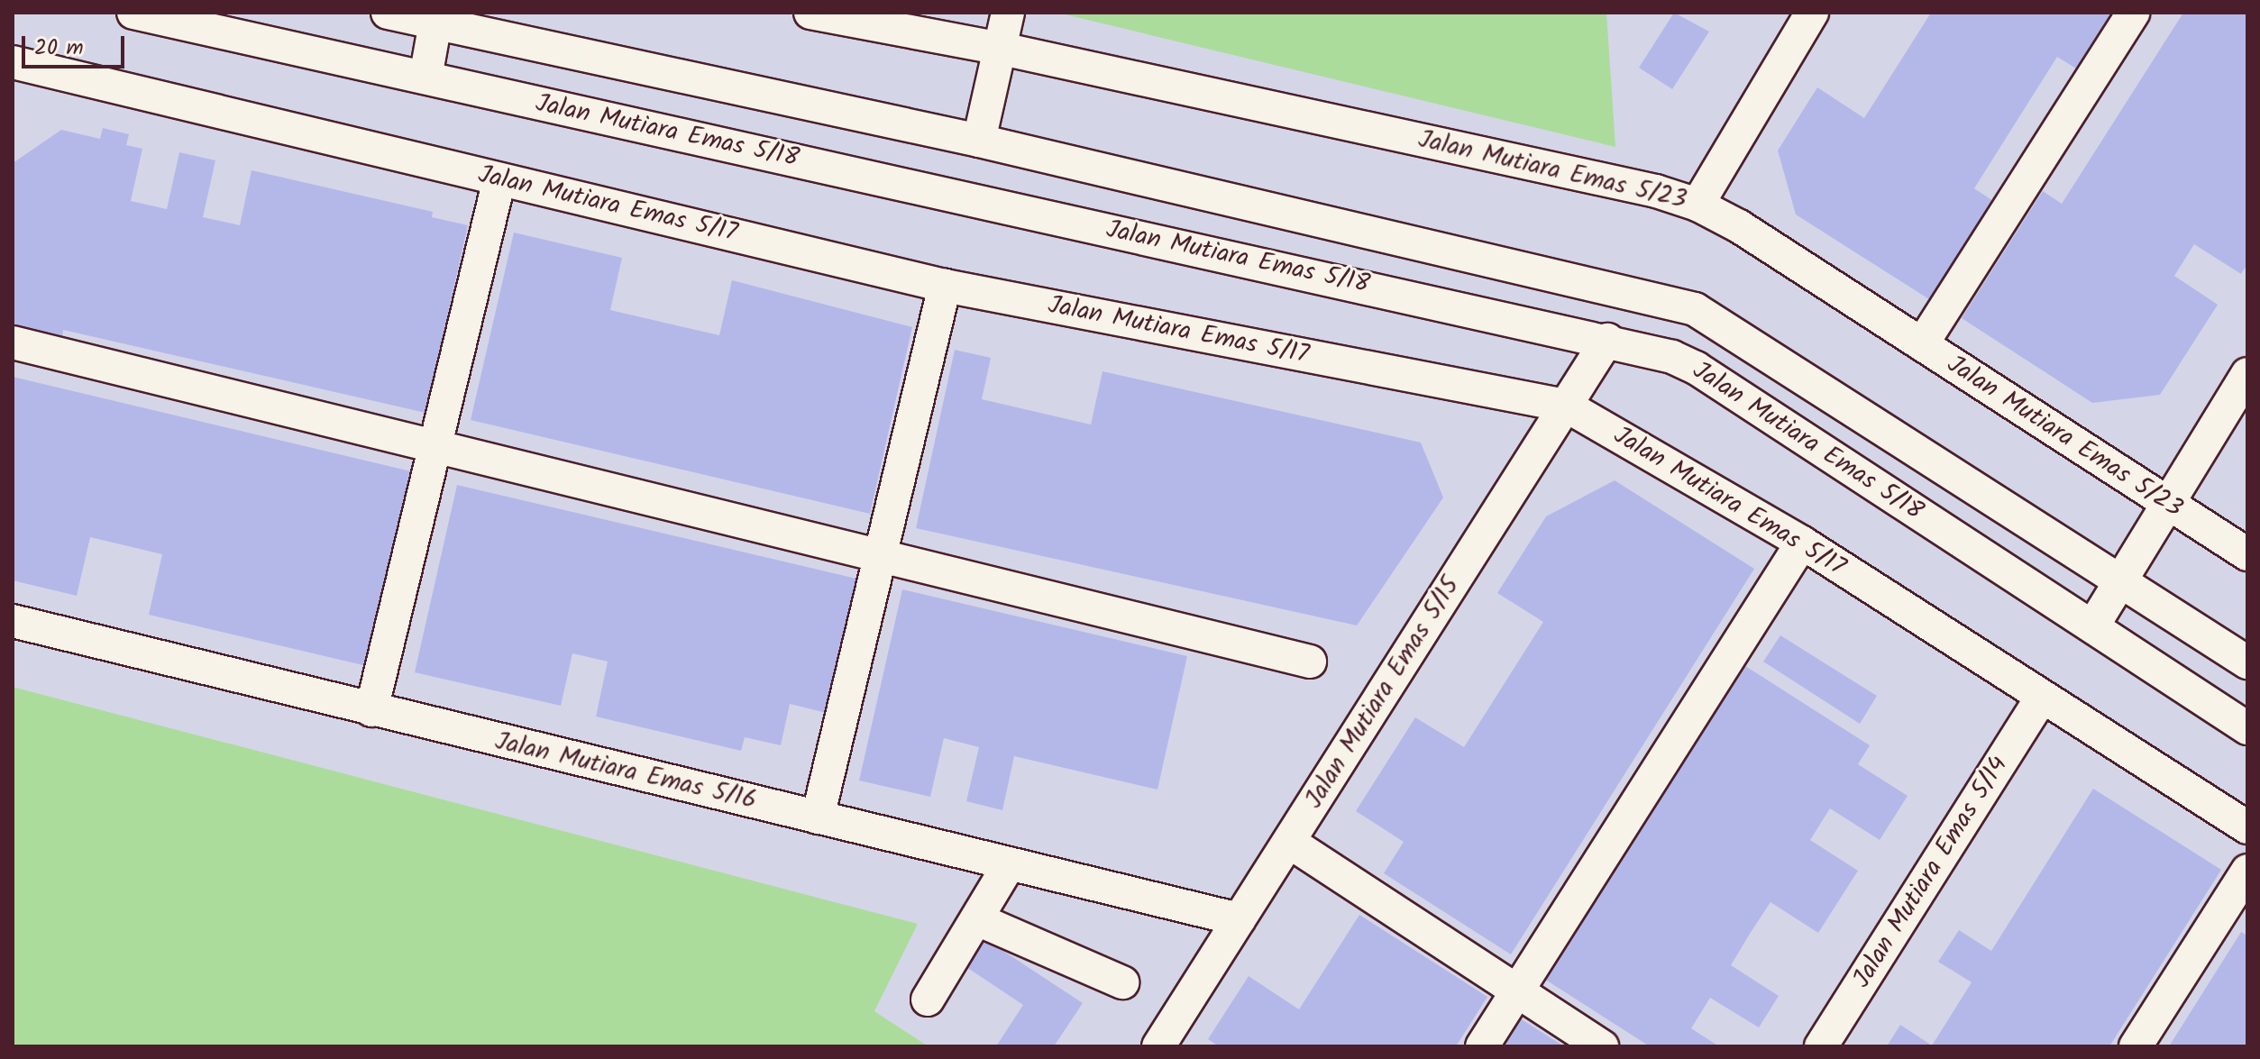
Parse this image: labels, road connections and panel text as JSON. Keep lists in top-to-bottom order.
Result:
{
  "streets": {
    "street": [
      "Jalan Mutiara Emas 5/18",
      "Jalan Mutiara Emas 5/23",
      "Jalan Mutiara Emas 5/17",
      "Jalan Mutiara Emas 5/15",
      "Jalan Mutiara Emas 5/16",
      "Jalan Mutiara Emas 5/14"
    ]
  },
  "crossings": [
    ["Jalan Mutiara Emas 5/18", "Jalan Mutiara Emas 5/15"],
    ["Jalan Mutiara Emas 5/17", "Jalan Mutiara Emas 5/15"],
    ["Jalan Mutiara Emas 5/17", "Jalan Mutiara Emas 5/14"],
    ["Jalan Mutiara Emas 5/15", "Jalan Mutiara Emas 5/16"]
  ],
  "scale_bar": "20 m"
}
